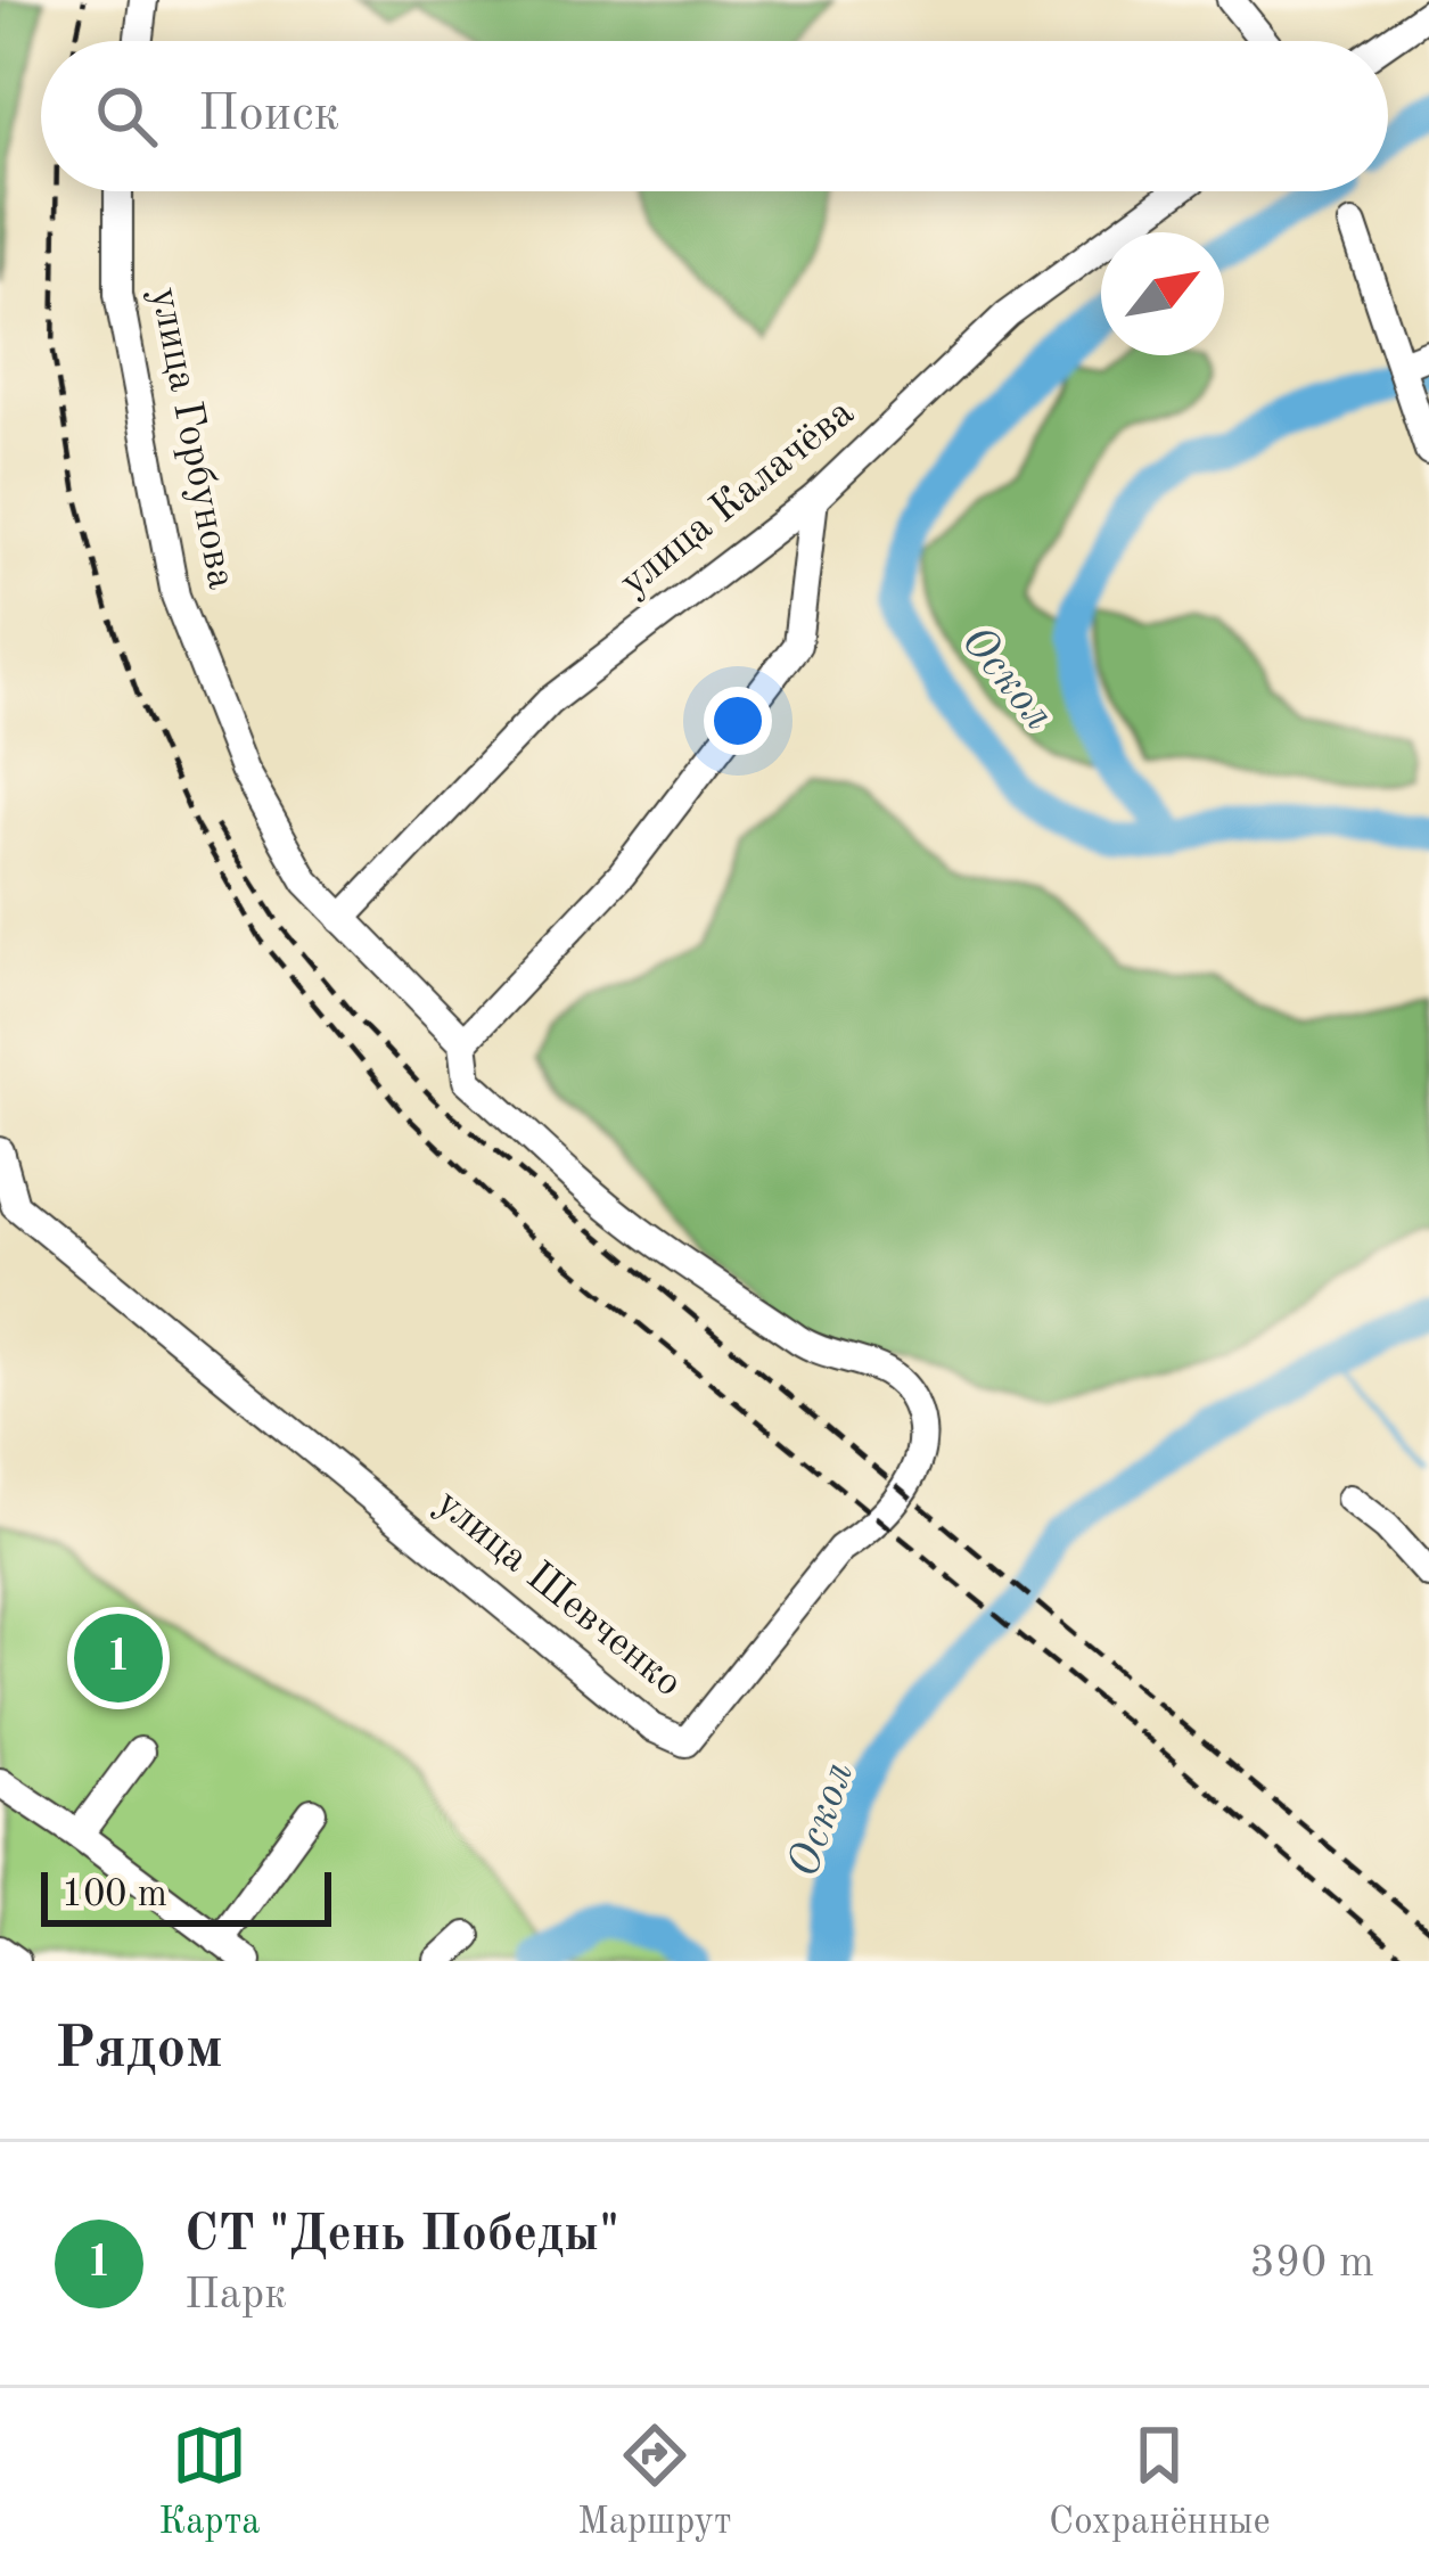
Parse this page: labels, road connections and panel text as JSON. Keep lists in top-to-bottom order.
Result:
{
  "streets": {
    "street": ["улица Горбунова", "улица Калачёва", "улица Шевченко"]
  },
  "crossings": [
    ["улица Горбунова", "улица Калачёва"],
    ["улица Горбунова", "улица Шевченко"]
  ],
  "water": ["Оскол"],
  "scale_bar": "100 m",
  "north": "top right",
  "page": {
    "search": "Поиск",
    "pins": "1",
    "scale": "100 m",
    "heading": "Рядом",
    "list": [
      {
        "mark": "1",
        "name": "СТ \"День Победы\"",
        "note": "Парк",
        "value": "390 m"
      }
    ],
    "nav": ["Карта", "Маршрут", "Сохранённые"]
  }
}
